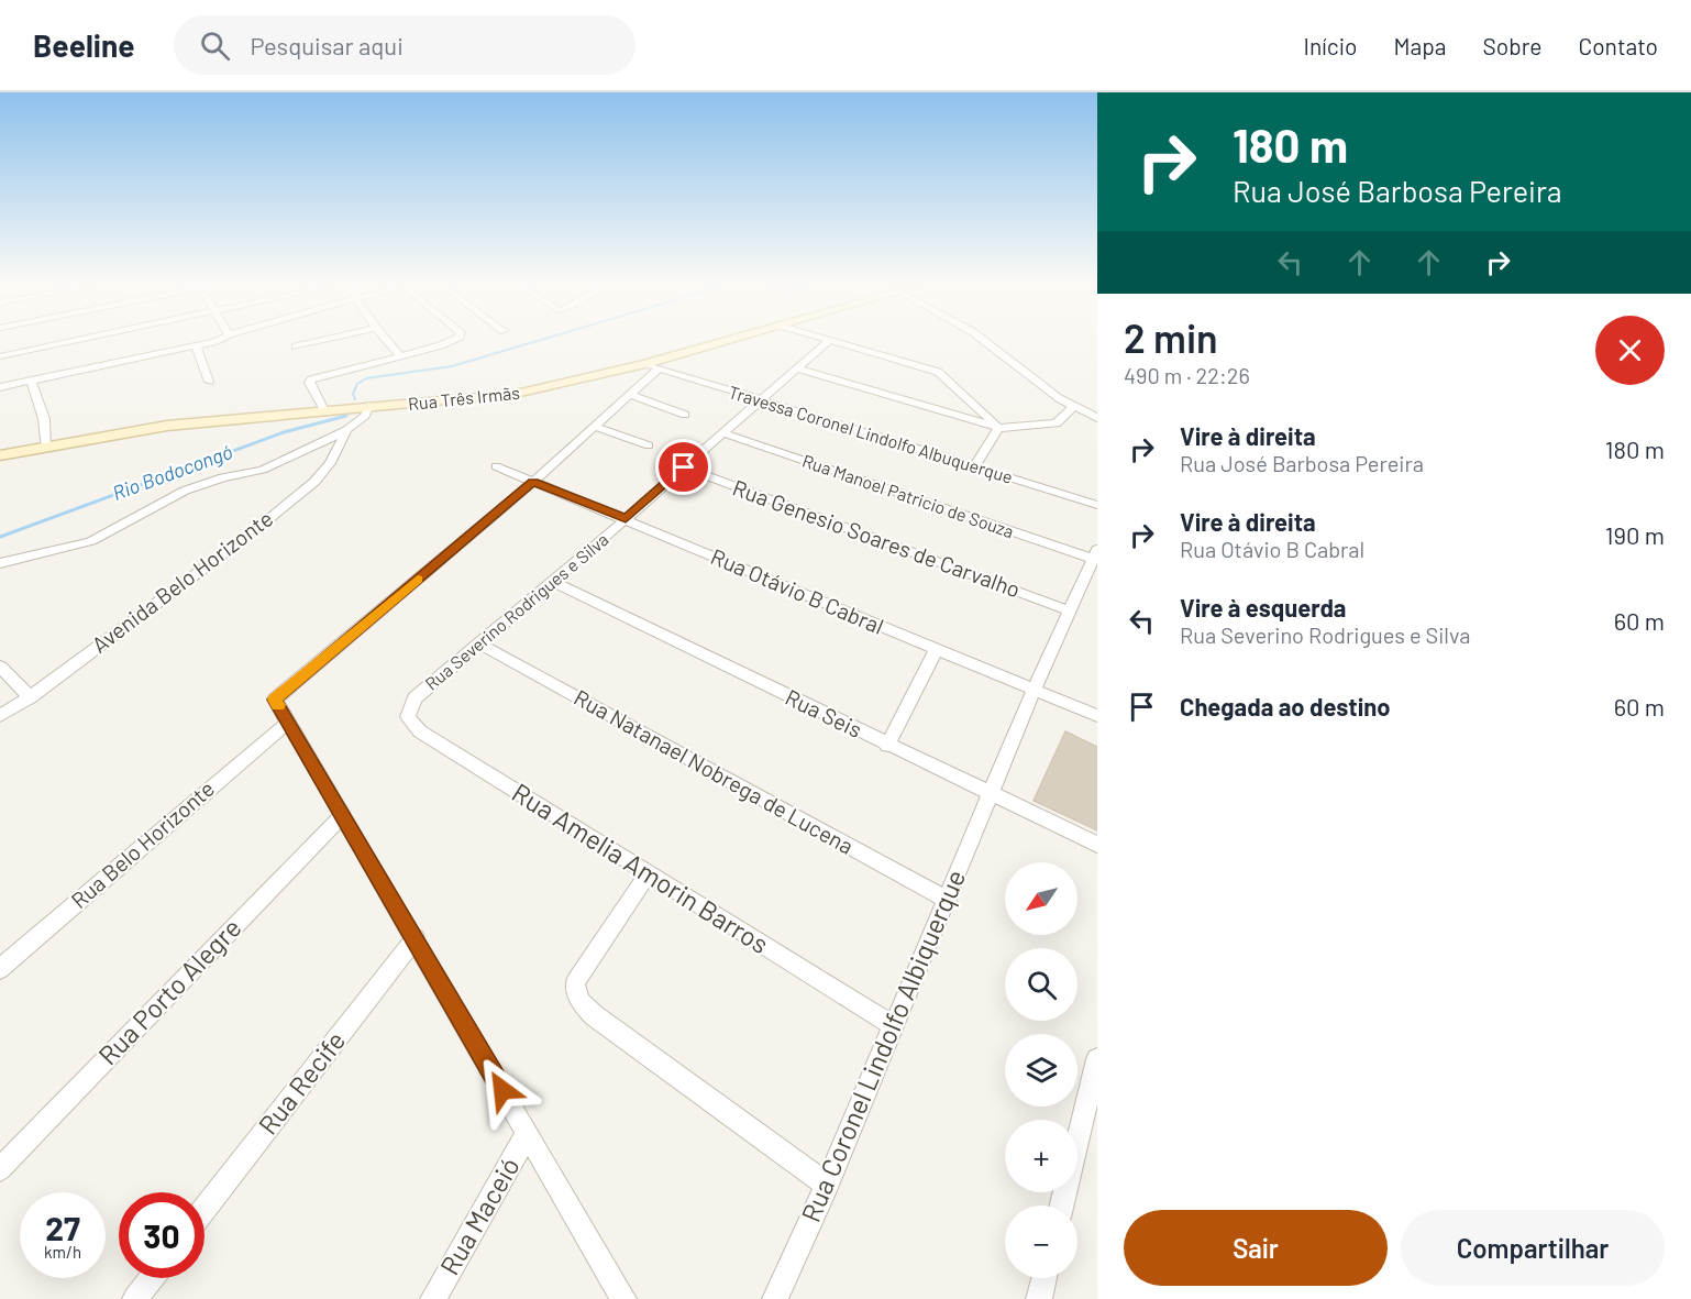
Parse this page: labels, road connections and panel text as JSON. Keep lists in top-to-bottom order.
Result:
{
  "streets": {
    "street": [
      "Rua Três Irmãs",
      "Travessa Coronel Lindolfo Albuquerque",
      "Rua Manoel Patricio de Souza",
      "Rua Genesio Soares de Carvalho",
      "Avenida Belo Horizonte",
      "Rua Otávio B Cabral",
      "Rua Severino Rodrigues e Silva",
      "Rua Seis",
      "Rua Natanael Nobrega de Lucena",
      "Rua Belo Horizonte",
      "Rua Amelia Amorin Barros",
      "Rua Porto Alegre",
      "Rua Coronel Lindolfo Albiquerque",
      "Rua Recife",
      "Rua Maceió"
    ]
  },
  "crossings": [
    ["Rua Três Irmãs", "Travessa Coronel Lindolfo Albuquerque"],
    ["Travessa Coronel Lindolfo Albuquerque", "Rua Severino Rodrigues e Silva"],
    ["Rua Manoel Patricio de Souza", "Rua Severino Rodrigues e Silva"],
    ["Rua Manoel Patricio de Souza", "Rua Coronel Lindolfo Albiquerque"],
    ["Rua Genesio Soares de Carvalho", "Rua Severino Rodrigues e Silva"],
    ["Rua Genesio Soares de Carvalho", "Rua Coronel Lindolfo Albiquerque"],
    ["Rua Otávio B Cabral", "Rua Severino Rodrigues e Silva"],
    ["Rua Otávio B Cabral", "Rua Coronel Lindolfo Albiquerque"],
    ["Rua Severino Rodrigues e Silva", "Rua Seis"],
    ["Rua Severino Rodrigues e Silva", "Rua Natanael Nobrega de Lucena"],
    ["Rua Severino Rodrigues e Silva", "Rua Amelia Amorin Barros"],
    ["Rua Seis", "Rua Coronel Lindolfo Albiquerque"],
    ["Rua Natanael Nobrega de Lucena", "Rua Coronel Lindolfo Albiquerque"],
    ["Rua Amelia Amorin Barros", "Rua Coronel Lindolfo Albiquerque"]
  ],
  "water": ["Rio Bodocongó"],
  "north": "bottom left",
  "page": {
    "header": "Beeline",
    "search": "Pesquisar aqui",
    "nav": [
      "Início",
      "Mapa",
      "Sobre",
      "Contato"
    ],
    "turn": ["180 m", "Rua José Barbosa Pereira"],
    "heading": ["2 min", "490 m · 22:26"],
    "list": [
      {
        "name": "Vire à direita",
        "note": "Rua José Barbosa Pereira",
        "value": "180 m"
      },
      {
        "name": "Vire à direita",
        "note": "Rua Otávio B Cabral",
        "value": "190 m"
      },
      {
        "name": "Vire à esquerda",
        "note": "Rua Severino Rodrigues e Silva",
        "value": "60 m"
      },
      {
        "name": "Chegada ao destino",
        "value": "60 m"
      }
    ],
    "map_buttons": ["+", "−"],
    "speed": "27 km/h",
    "limit": "30",
    "buttons": ["Sair", "Compartilhar"]
  }
}
